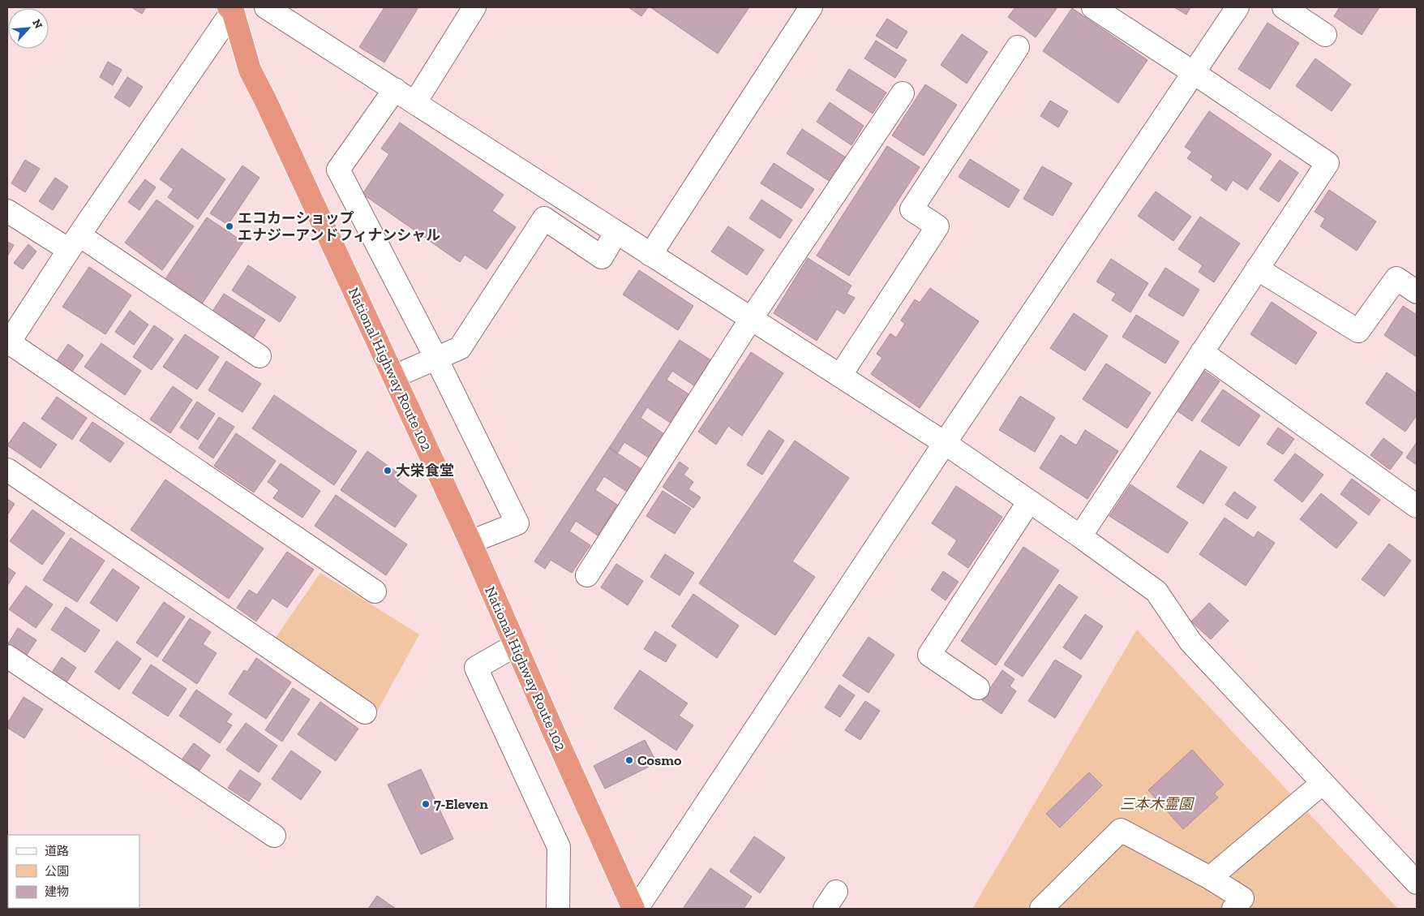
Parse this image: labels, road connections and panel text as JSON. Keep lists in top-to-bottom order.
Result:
{
  "streets": {
    "highway": ["National Highway Route 102"]
  },
  "parks": ["三本木霊園"],
  "places": [
    "エコカーショップ エナジーアンドフィナンシャル",
    "大栄食堂",
    "Cosmo",
    "7-Eleven"
  ],
  "legend": ["道路", "公園", "建物"],
  "north": "top right"
}
